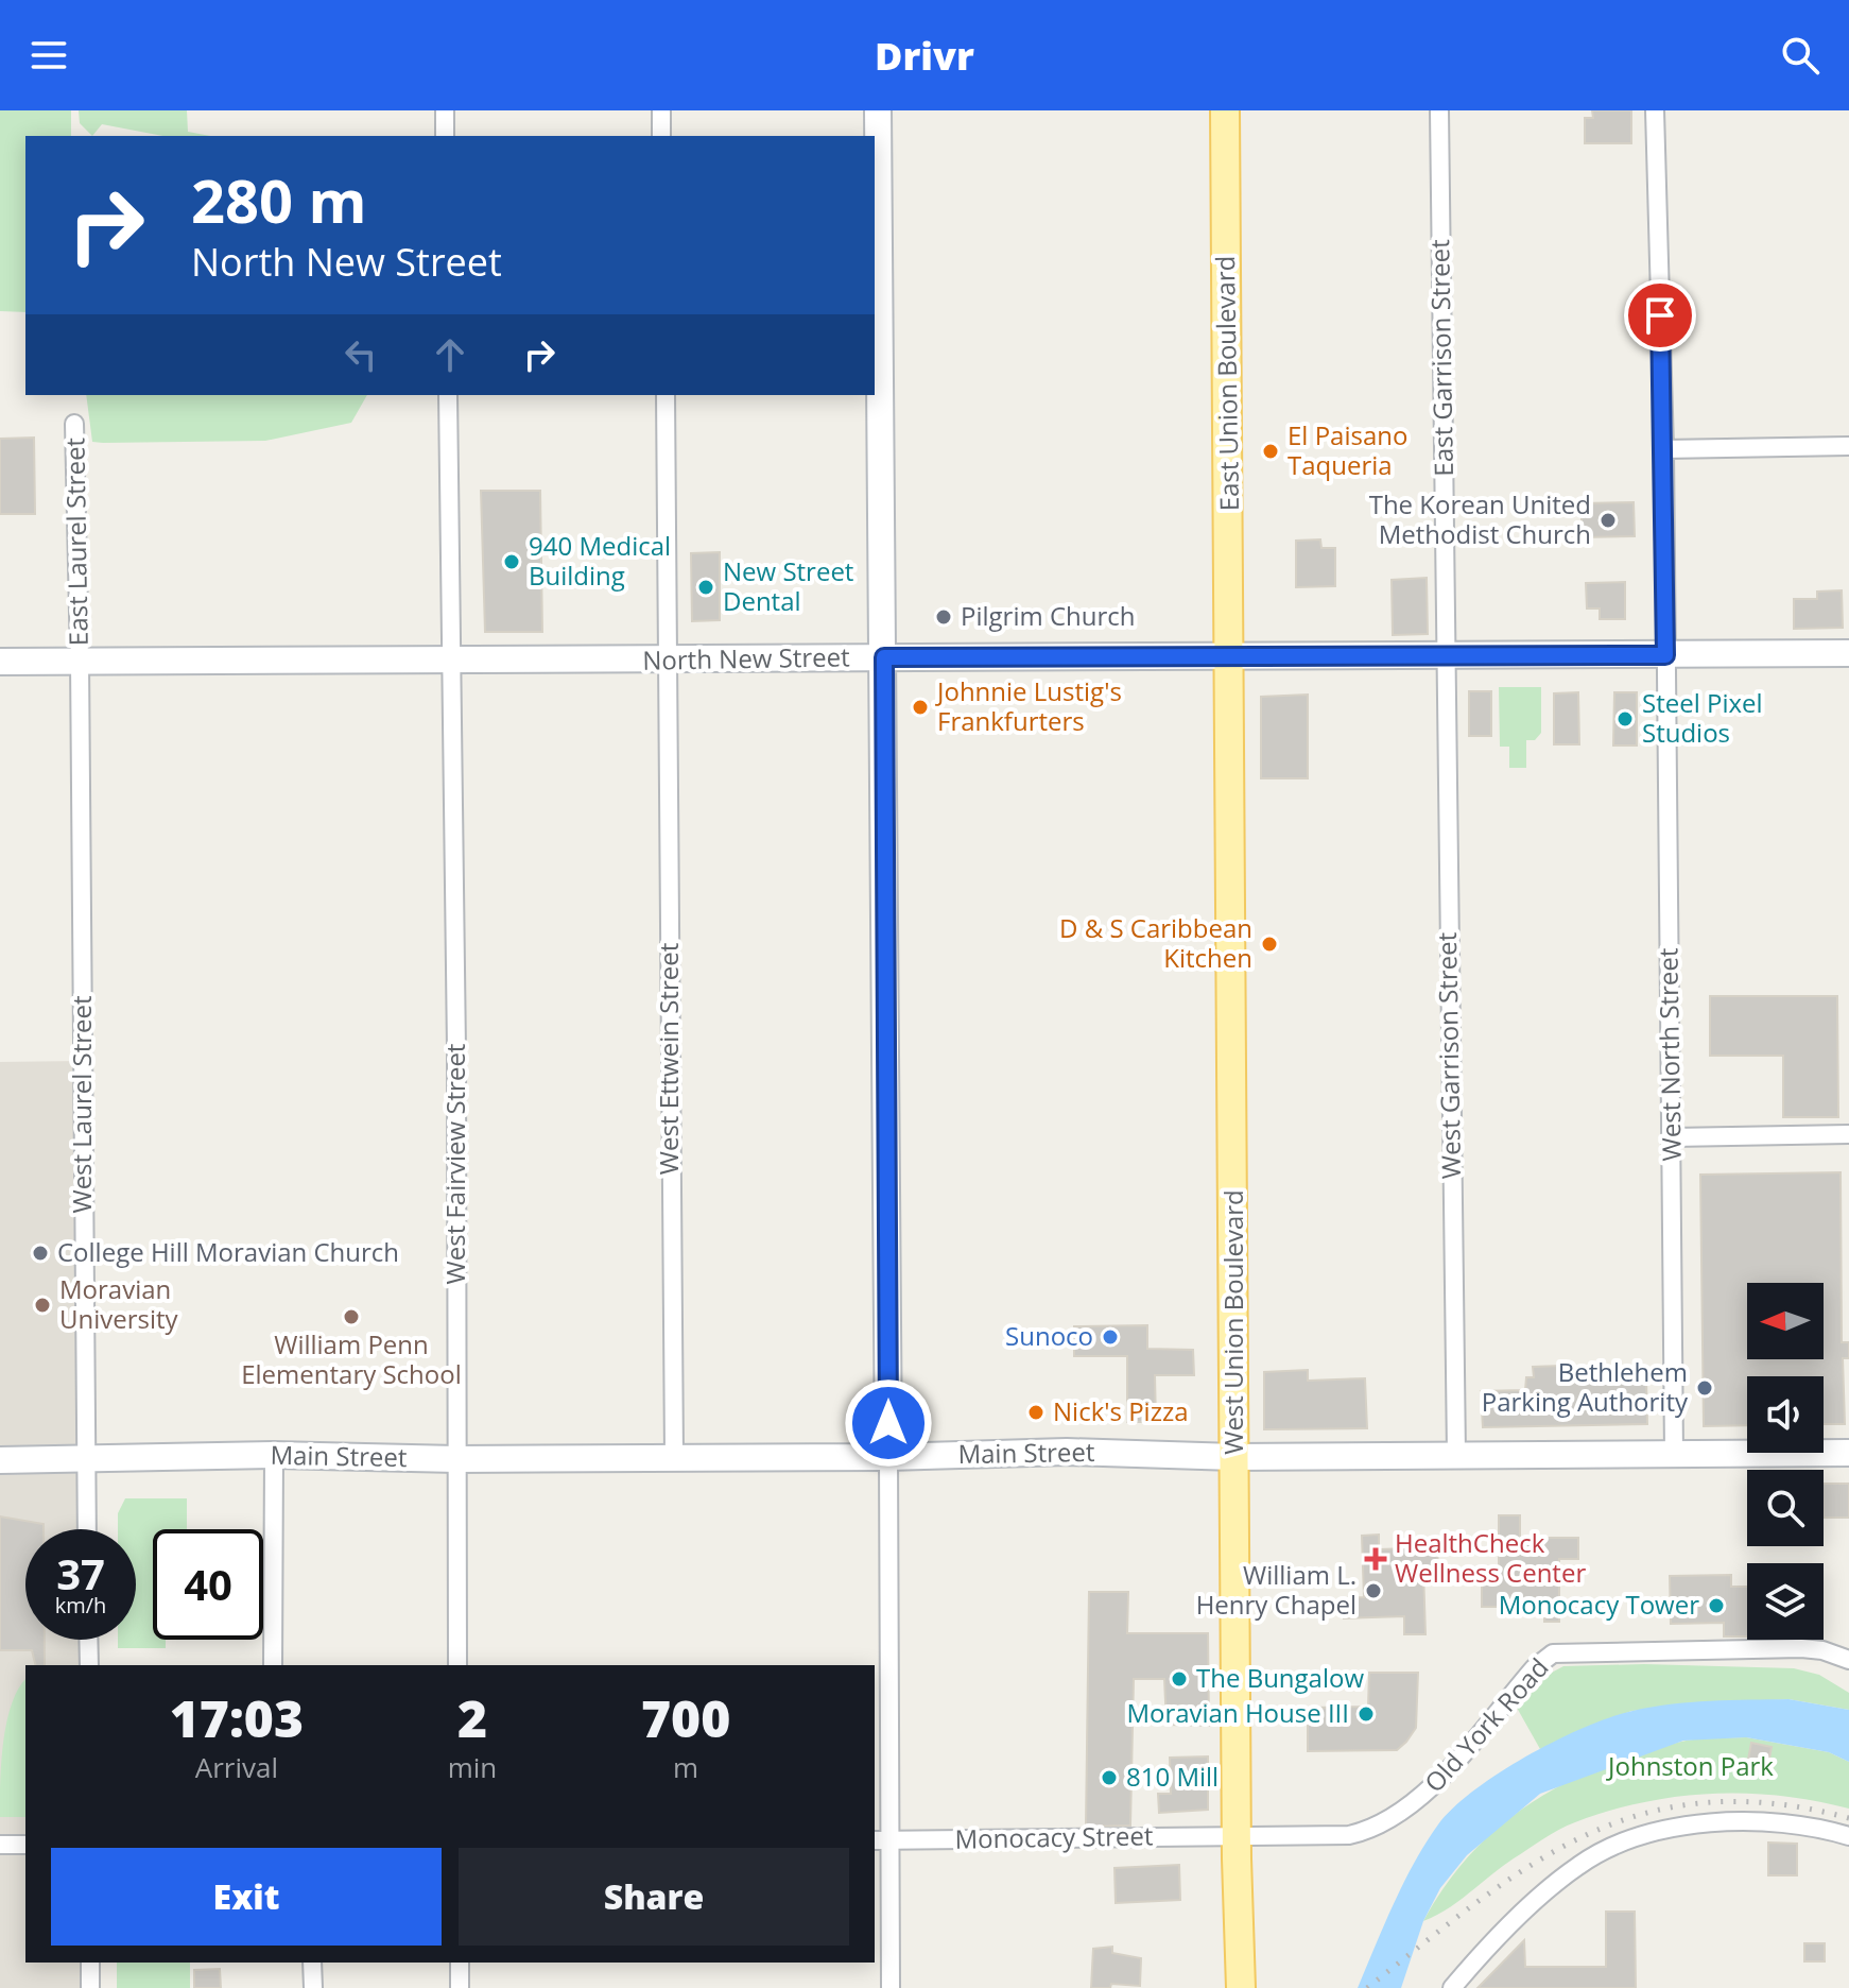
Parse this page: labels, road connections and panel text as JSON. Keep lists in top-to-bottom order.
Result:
{
  "streets": {
    "main road": ["East Union Boulevard", "West Union Boulevard"],
    "street": [
      "East Garrison Street",
      "East Laurel Street",
      "North New Street",
      "West North Street",
      "West Garrison Street",
      "West Ettwein Street",
      "West Laurel Street",
      "West Fairview Street",
      "Main Street",
      "Old York Road",
      "Monocacy Street"
    ]
  },
  "crossings": [
    ["East Garrison Street", "North New Street"],
    ["East Garrison Street", "West Garrison Street"],
    ["East Union Boulevard", "North New Street"],
    ["East Union Boulevard", "West Union Boulevard"],
    ["East Laurel Street", "North New Street"],
    ["East Laurel Street", "West Laurel Street"],
    ["North New Street", "West North Street"],
    ["North New Street", "West Garrison Street"],
    ["North New Street", "West Ettwein Street"],
    ["North New Street", "West Laurel Street"],
    ["North New Street", "West Fairview Street"],
    ["North New Street", "West Union Boulevard"],
    ["West North Street", "Main Street"],
    ["West Garrison Street", "Main Street"],
    ["West Ettwein Street", "Main Street"],
    ["West Laurel Street", "Main Street"],
    ["West Fairview Street", "Main Street"],
    ["West Union Boulevard", "Main Street"],
    ["West Union Boulevard", "Old York Road"],
    ["West Union Boulevard", "Monocacy Street"],
    ["Old York Road", "Monocacy Street"]
  ],
  "parks": ["Johnston Park"],
  "places": {
    "other": [
      "El Paisano Taqueria",
      "The Korean United Methodist Church",
      "940 Medical Building",
      "New Street Dental",
      "Pilgrim Church",
      "Johnnie Lustig's Frankfurters",
      "Steel Pixel Studios",
      "D & S Caribbean Kitchen",
      "College Hill Moravian Church",
      "Moravian University",
      "William Penn Elementary School",
      "Sunoco",
      "Bethlehem Parking Authority",
      "Nick's Pizza",
      "William L. Henry Chapel",
      "Monocacy Tower",
      "The Bungalow",
      "Moravian House III",
      "810 Mill"
    ],
    "health": ["HealthCheck Wellness Center"]
  },
  "north": "left",
  "page": {
    "header": "Drivr",
    "turn": ["280 m", "North New Street"],
    "speed": "37 km/h",
    "limit": "40",
    "eta": [
      "17:03",
      "Arrival",
      "2",
      "min",
      "700",
      "m"
    ],
    "buttons": ["Exit", "Share"]
  }
}
